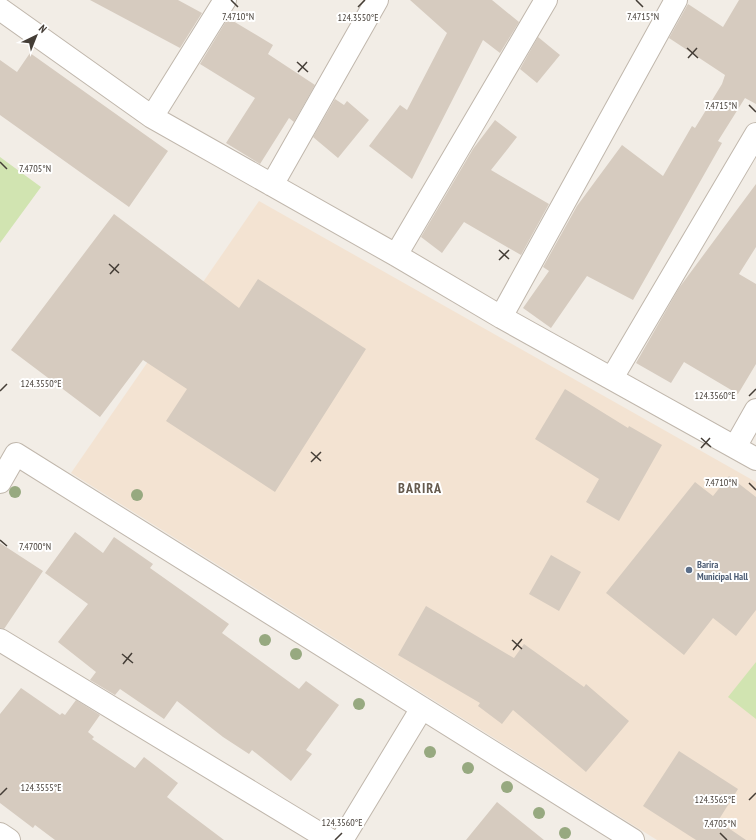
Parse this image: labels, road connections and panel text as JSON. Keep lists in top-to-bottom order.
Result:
{
  "districts": ["BARIRA"],
  "places": ["Barira Municipal Hall"],
  "north": "top right",
  "coordinates": [
    "7.4715°N",
    "7.4710°N",
    "124.3550°E",
    "7.4705°N",
    "124.3560°E",
    "7.4700°N",
    "124.3555°E",
    "124.3565°E"
  ]
}
